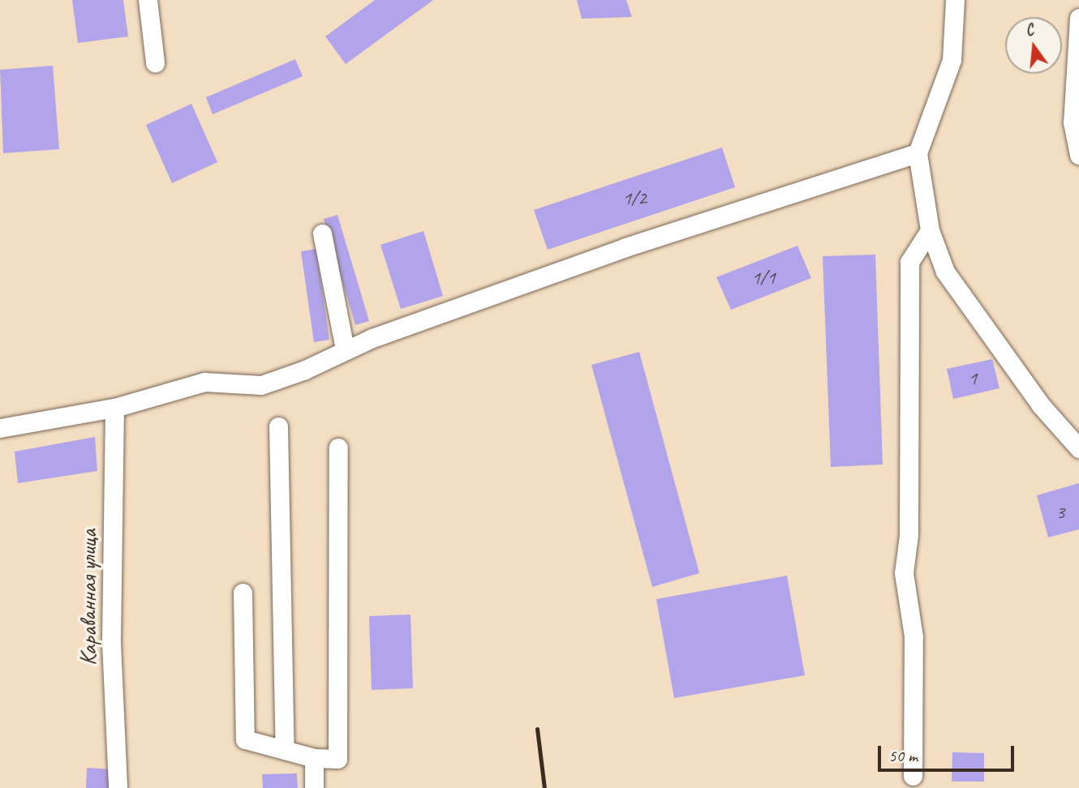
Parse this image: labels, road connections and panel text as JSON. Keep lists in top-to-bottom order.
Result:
{
  "streets": {
    "street": ["Караванная улица"]
  },
  "house_numbers": [
    "1/2",
    "1/1",
    "1",
    "3"
  ],
  "scale_bar": "50 m",
  "north": "top"
}
